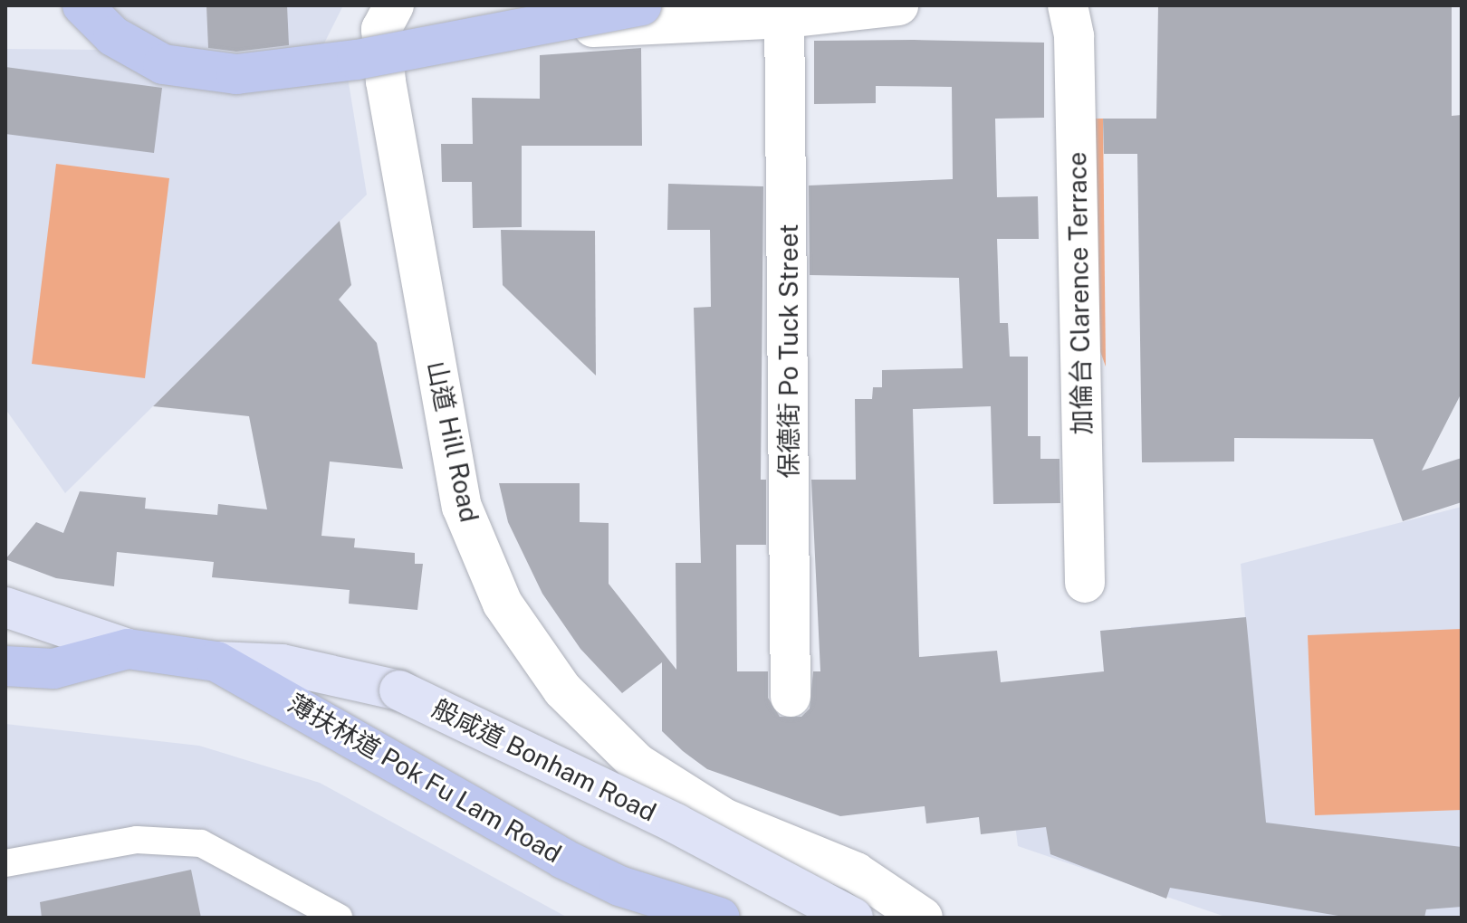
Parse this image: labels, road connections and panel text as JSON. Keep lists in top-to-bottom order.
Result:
{
  "streets": {
    "main road": ["般咸道 Bonham Road", "薄扶林道 Pok Fu Lam Road"],
    "street": ["加倫台 Clarence Terrace", "保德街 Po Tuck Street", "山道 Hill Road"]
  },
  "crossings": [
    ["般咸道 Bonham Road", "薄扶林道 Pok Fu Lam Road"]
  ]
}
